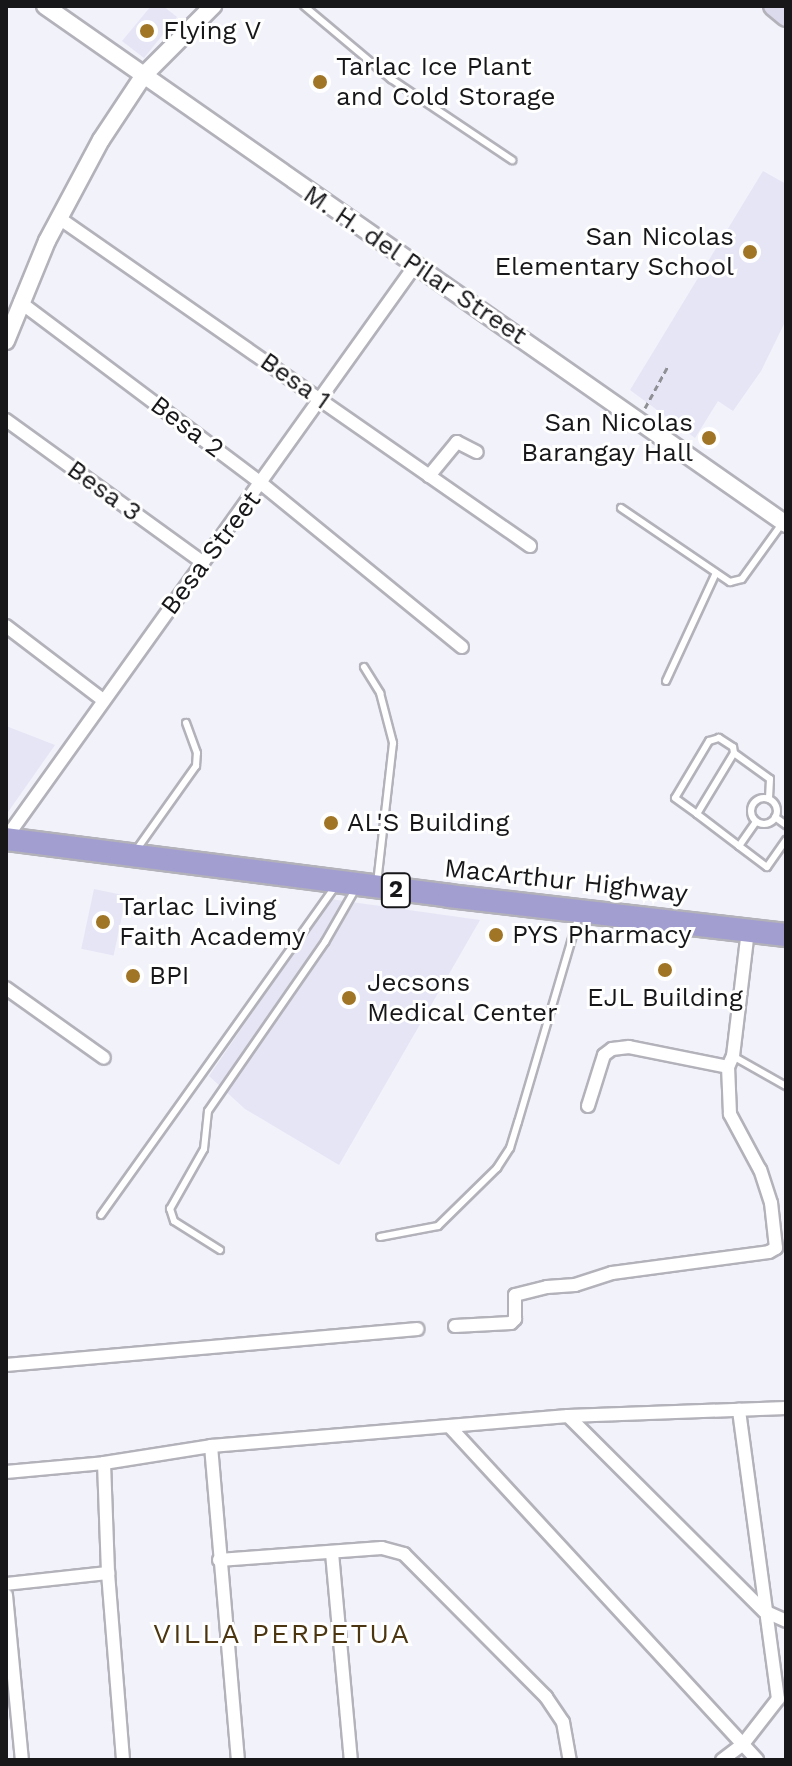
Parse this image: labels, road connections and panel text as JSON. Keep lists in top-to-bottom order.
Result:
{
  "streets": {
    "highway": ["MacArthur Highway", "2"],
    "street": [
      "M. H. del Pilar Street",
      "Besa 1",
      "Besa 2",
      "Besa 3",
      "Besa Street"
    ]
  },
  "crossings": [
    ["M. H. del Pilar Street", "Besa Street"],
    ["Besa 1", "Besa Street"],
    ["Besa 2", "Besa Street"],
    ["Besa 3", "Besa Street"],
    ["Besa Street", "MacArthur Highway"]
  ],
  "districts": ["VILLA PERPETUA"],
  "places": [
    "Flying V",
    "Tarlac Ice Plant and Cold Storage",
    "San Nicolas Elementary School",
    "San Nicolas Barangay Hall",
    "AL'S Building",
    "Tarlac Living Faith Academy",
    "PYS Pharmacy",
    "EJL Building",
    "BPI",
    "Jecsons Medical Center"
  ]
}
